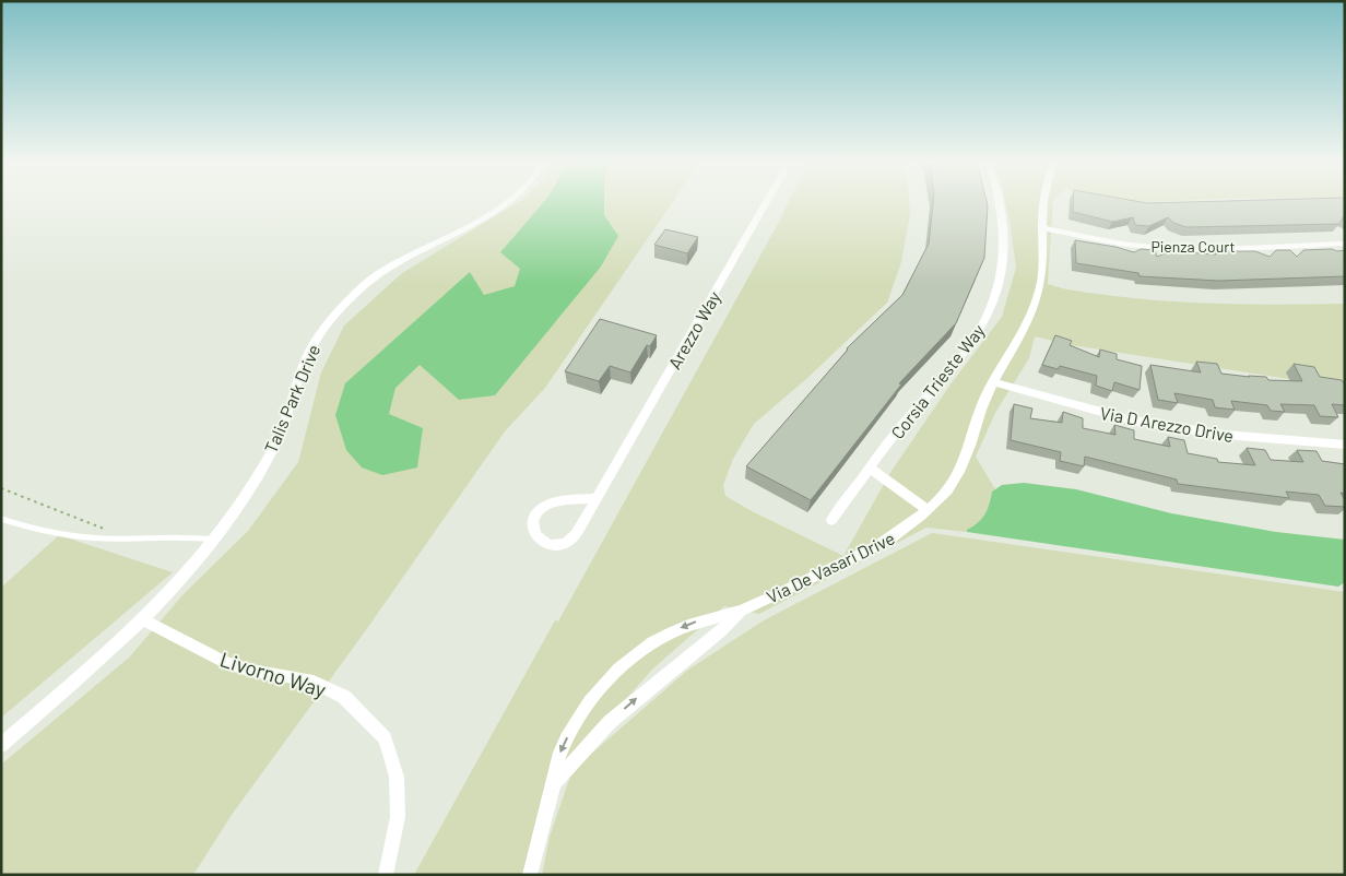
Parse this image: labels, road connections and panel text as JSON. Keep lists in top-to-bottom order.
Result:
{
  "streets": {
    "street": [
      "Pienza Court",
      "Arezzo Way",
      "Corsia Trieste Way",
      "Talis Park Drive",
      "Via D Arezzo Drive",
      "Via De Vasari Drive",
      "Livorno Way"
    ]
  },
  "crossings": [
    ["Pienza Court", "Via De Vasari Drive"],
    ["Talis Park Drive", "Livorno Way"],
    ["Via D Arezzo Drive", "Via De Vasari Drive"]
  ]
}
